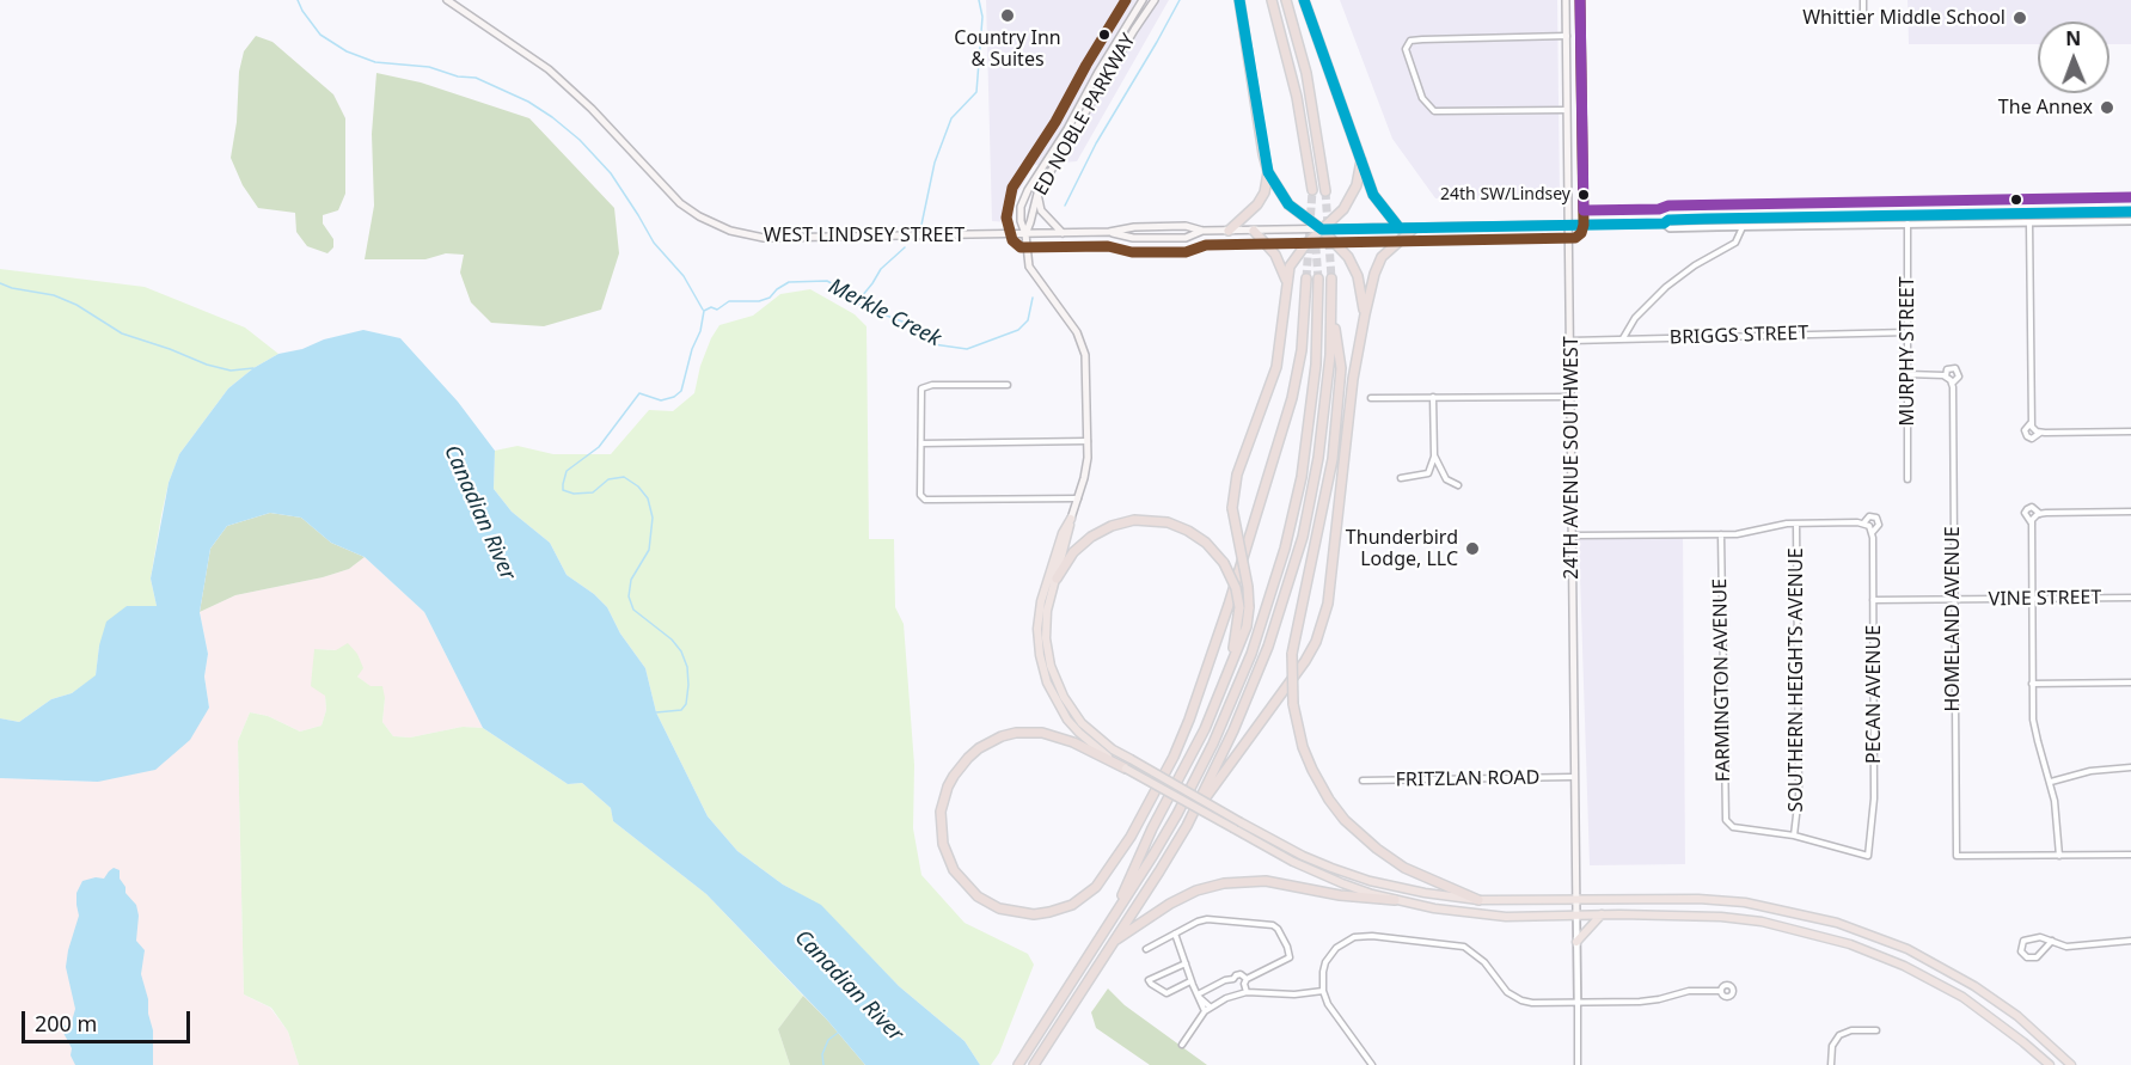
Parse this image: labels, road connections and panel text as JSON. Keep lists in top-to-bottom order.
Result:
{
  "streets": {
    "main road": ["ED NOBLE PARKWAY", "WEST LINDSEY STREET", "24TH AVENUE SOUTHWEST"],
    "street": [
      "BRIGGS STREET",
      "MURPHY STREET",
      "VINE STREET",
      "HOMELAND AVENUE",
      "FARMINGTON AVENUE",
      "SOUTHERN HEIGHTS AVENUE",
      "PECAN AVENUE",
      "FRITZLAN ROAD"
    ]
  },
  "crossings": [
    ["ED NOBLE PARKWAY", "WEST LINDSEY STREET"],
    ["WEST LINDSEY STREET", "MURPHY STREET"],
    ["WEST LINDSEY STREET", "24TH AVENUE SOUTHWEST"],
    ["BRIGGS STREET", "MURPHY STREET"],
    ["BRIGGS STREET", "24TH AVENUE SOUTHWEST"],
    ["24TH AVENUE SOUTHWEST", "FRITZLAN ROAD"],
    ["VINE STREET", "HOMELAND AVENUE"],
    ["VINE STREET", "PECAN AVENUE"],
    ["FARMINGTON AVENUE", "SOUTHERN HEIGHTS AVENUE"],
    ["FARMINGTON AVENUE", "PECAN AVENUE"],
    ["SOUTHERN HEIGHTS AVENUE", "PECAN AVENUE"]
  ],
  "water": ["Merkle Creek", "Canadian River"],
  "places": [
    "Country Inn & Suites",
    "Whittier Middle School",
    "The Annex",
    "24th SW/Lindsey",
    "Thunderbird Lodge, LLC"
  ],
  "scale_bar": "200 m",
  "north": "top"
}
